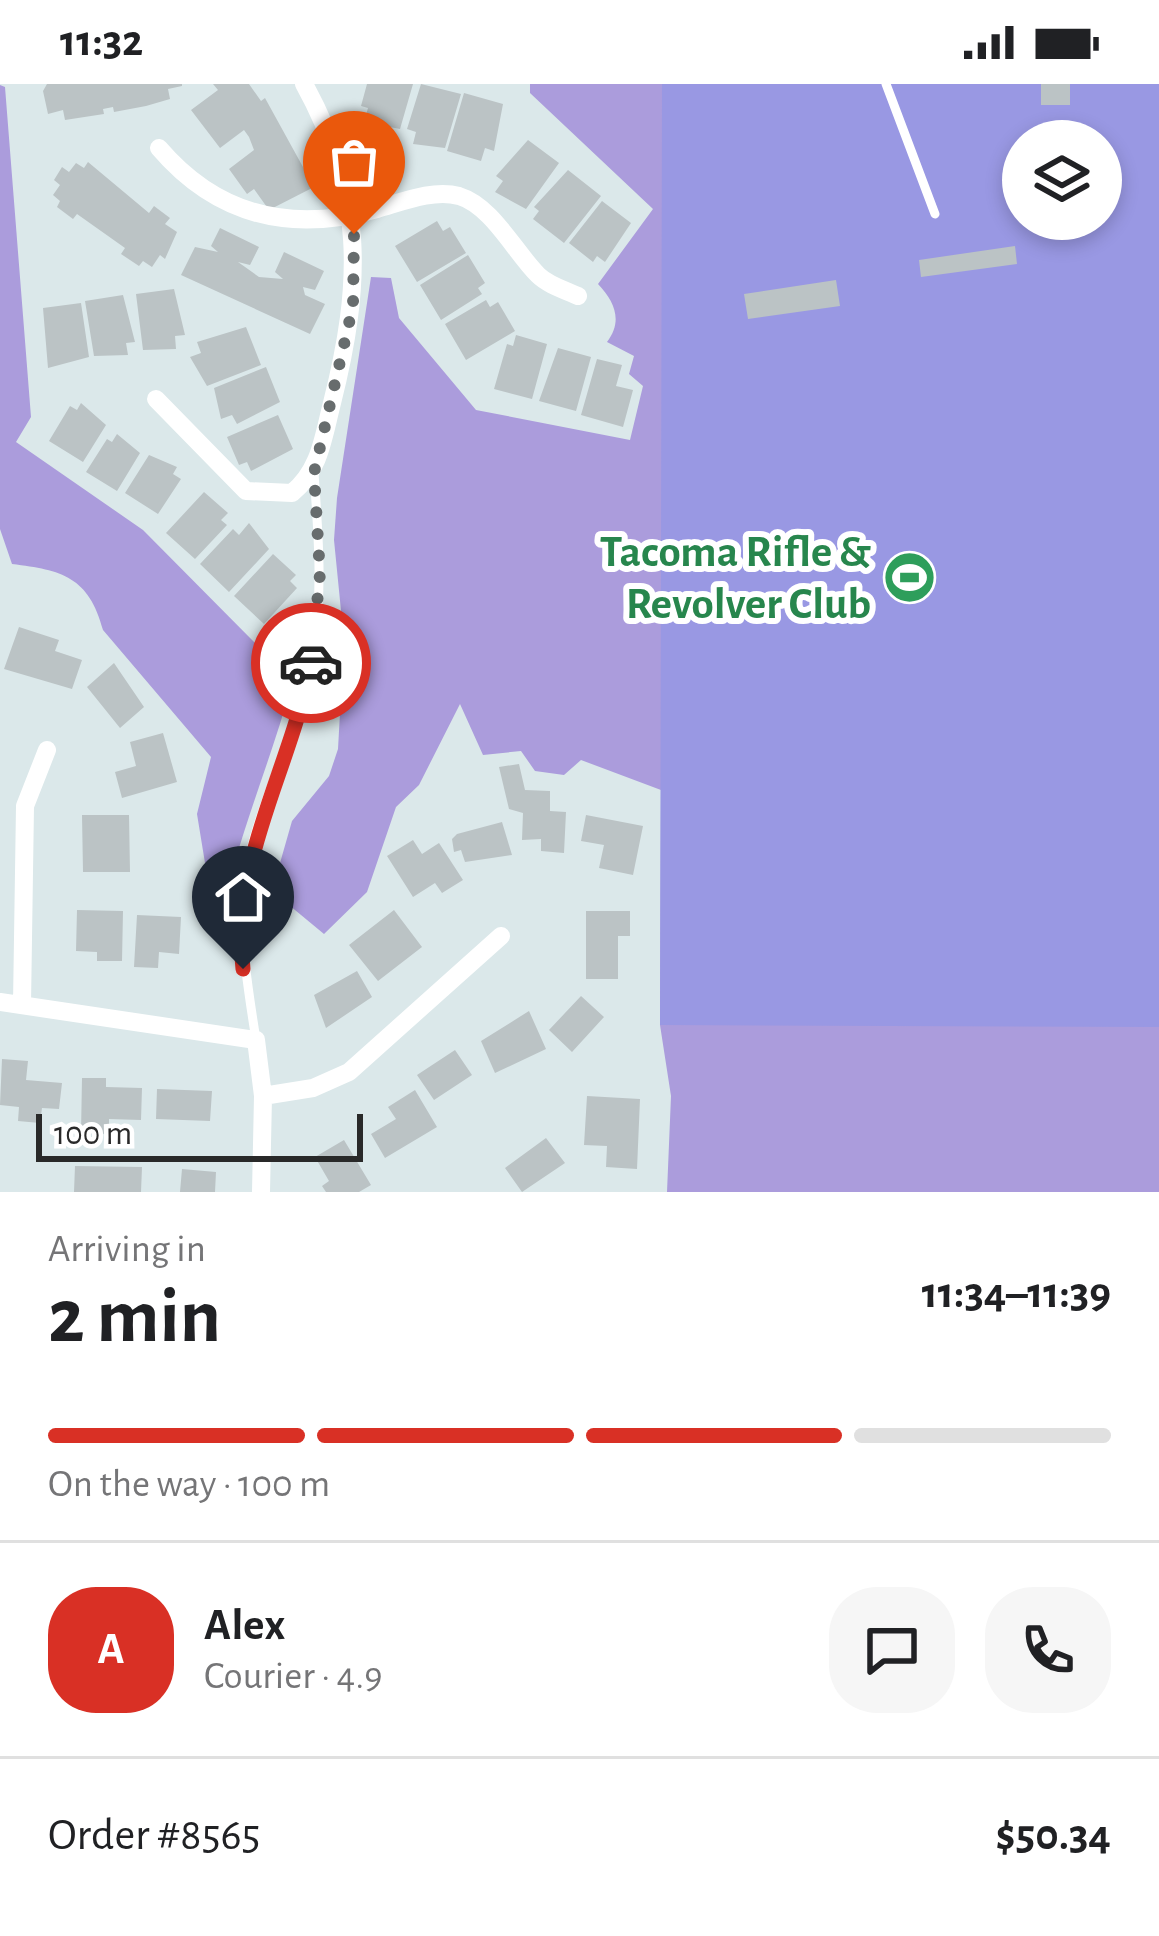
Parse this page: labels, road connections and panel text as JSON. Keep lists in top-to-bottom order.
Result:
{
  "places": {
    "sports": ["Tacoma Rifle & Revolver Club"]
  },
  "scale_bar": "100 m",
  "page": {
    "status": "11:32",
    "scale": "100 m",
    "heading": ["2 min", "Arriving in", "11:34–11:39"],
    "panel": [
      "Alex",
      "Courier · 4.9",
      "Order #8565",
      "$50.34"
    ],
    "bar": "On the way · 100 m",
    "round": "A"
  }
}
